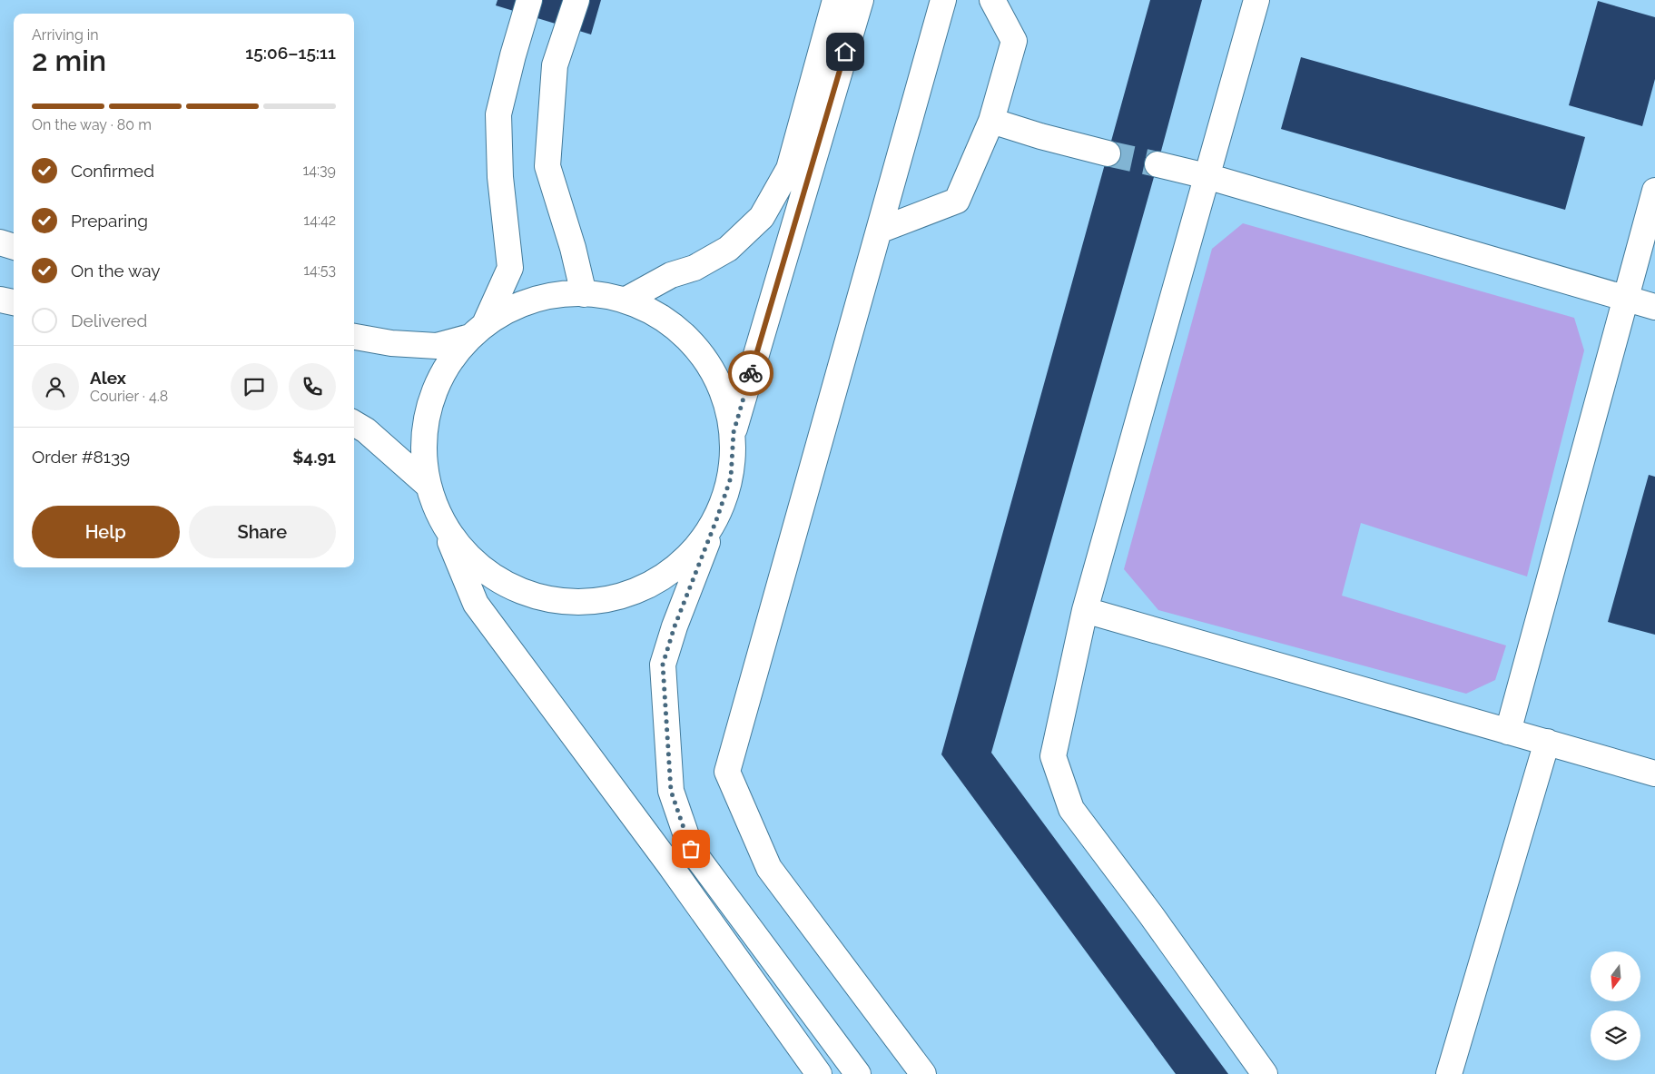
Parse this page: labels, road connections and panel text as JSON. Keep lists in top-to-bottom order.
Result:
{
  "north": "bottom",
  "page": {
    "heading": ["2 min", "Arriving in", "15:06–15:11"],
    "panel": [
      "Alex",
      "Courier · 4.8",
      "Order #8139",
      "$4.91"
    ],
    "bar": "On the way · 80 m",
    "list": [
      ["Confirmed", "14:39"],
      ["Preparing", "14:42"],
      ["On the way", "14:53"],
      "Delivered"
    ],
    "buttons": ["Help", "Share"]
  }
}
